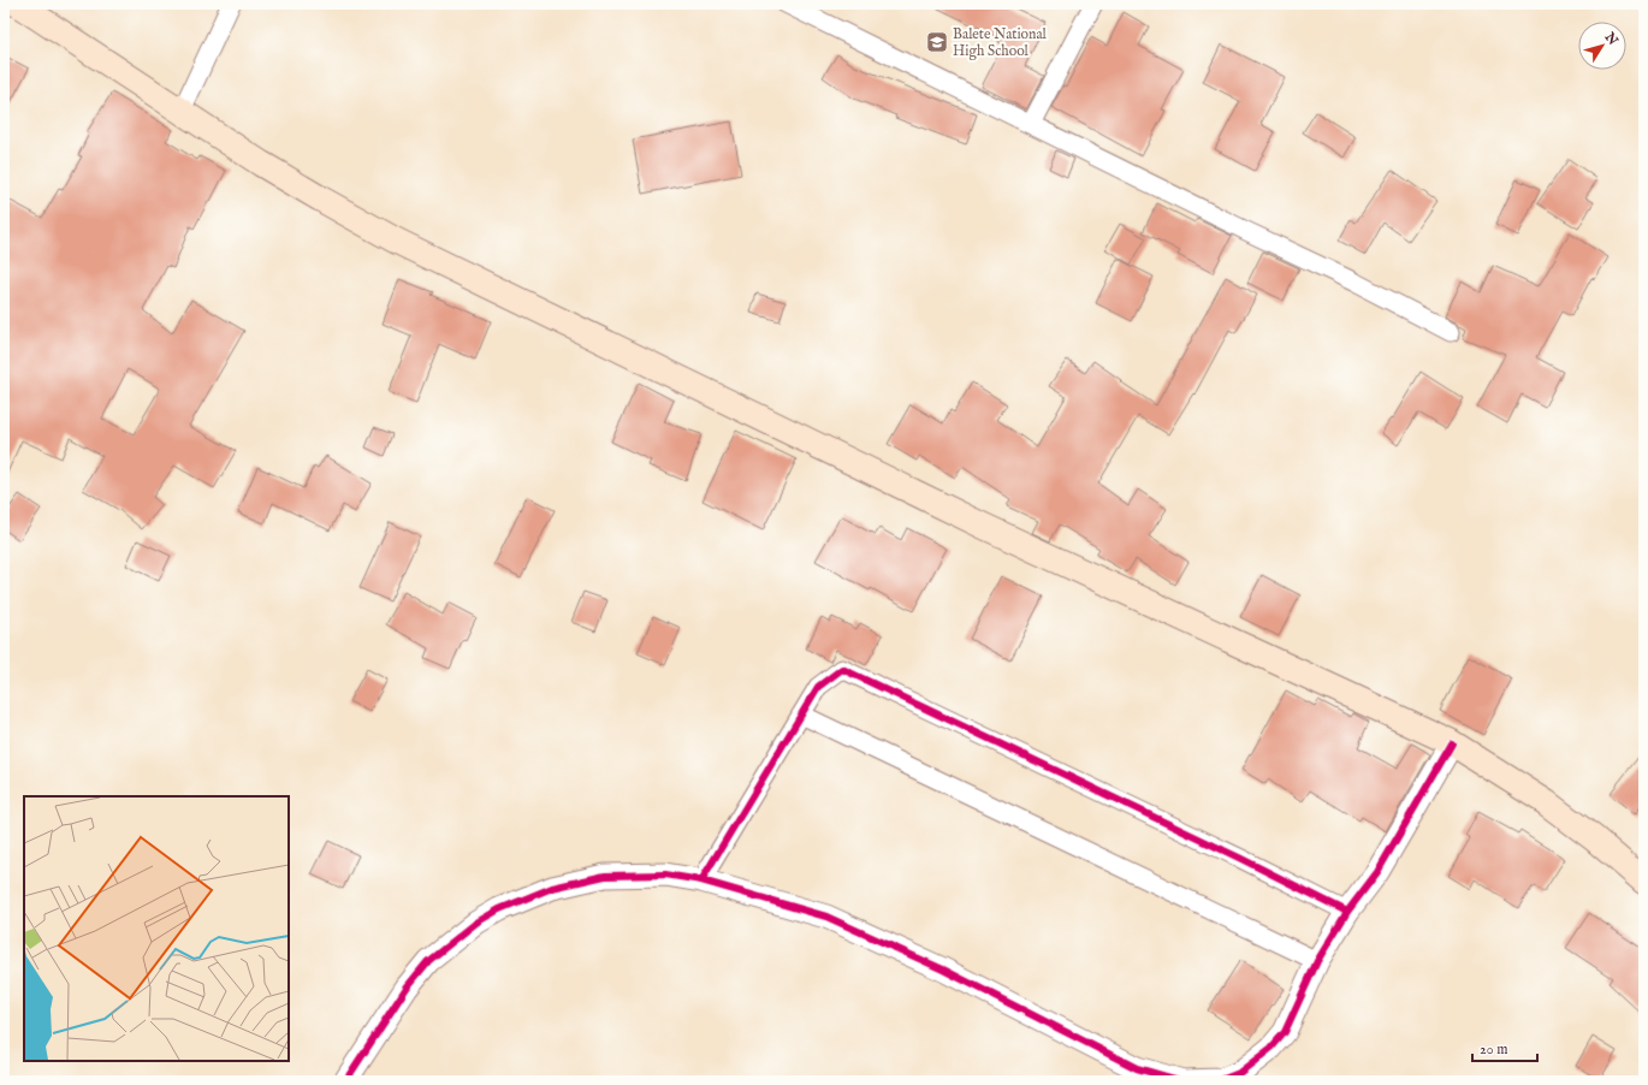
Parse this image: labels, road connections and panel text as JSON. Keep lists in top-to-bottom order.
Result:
{
  "places": {
    "school or university": ["Balete National High School"]
  },
  "scale_bar": "20 m",
  "north": "top right"
}
